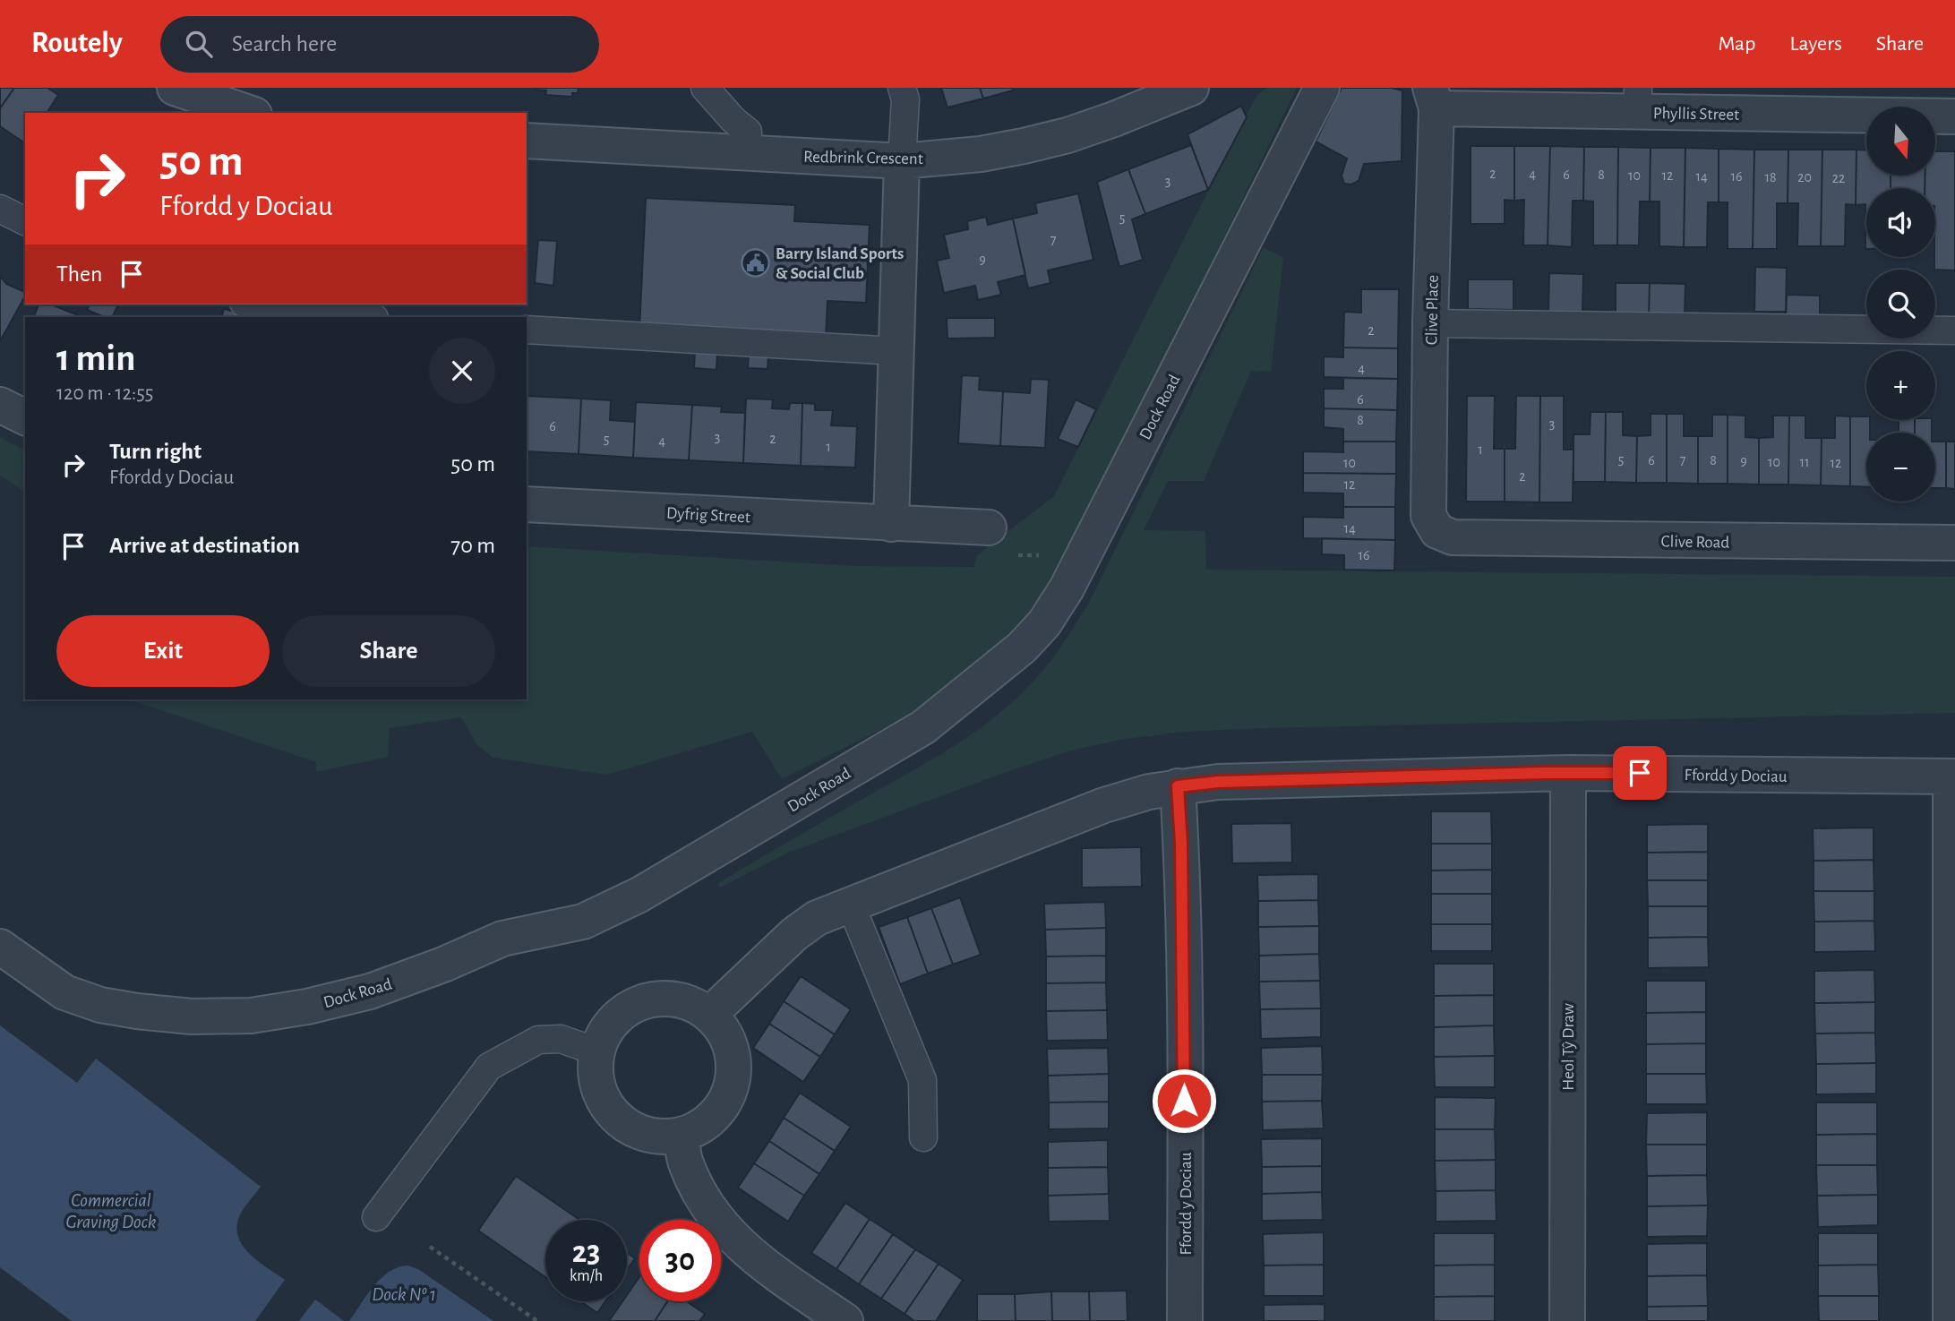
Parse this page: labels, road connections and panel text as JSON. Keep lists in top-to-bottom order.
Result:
{
  "streets": {
    "street": [
      "Phyllis Street",
      "Redbrink Crescent",
      "Clive Place",
      "Dock Road",
      "Dyfrig Street",
      "Clive Road",
      "Ffordd y Dociau",
      "Heol Tŷ Draw"
    ]
  },
  "crossings": [
    ["Phyllis Street", "Clive Place"],
    ["Clive Place", "Clive Road"],
    ["Ffordd y Dociau", "Heol Tŷ Draw"]
  ],
  "water": ["Commercial Graving Dock", "Dock Nº 1"],
  "places": {
    "public building": ["Barry Island Sports & Social Club"]
  },
  "house_numbers": [
    "2",
    "4",
    "6",
    "8",
    "10",
    "12",
    "14",
    "16",
    "18",
    "20",
    "22",
    "3",
    "5",
    "7",
    "9",
    "2",
    "4",
    "6",
    "8",
    "3",
    "6",
    "3",
    "5",
    "2",
    "4",
    "1",
    "1",
    "5",
    "6",
    "7",
    "8",
    "9",
    "10",
    "11",
    "10",
    "12",
    "2",
    "12",
    "14",
    "16"
  ],
  "north": "bottom",
  "page": {
    "header": "Routely",
    "search": "Search here",
    "nav": ["Map", "Layers", "Share"],
    "map_buttons": ["+", "−"],
    "turn": ["50 m", "Ffordd y Dociau"],
    "then": "Then",
    "heading": ["1 min", "120 m · 12:55"],
    "list": [
      {
        "name": "Turn right",
        "note": "Ffordd y Dociau",
        "value": "50 m"
      },
      {
        "name": "Arrive at destination",
        "value": "70 m"
      }
    ],
    "buttons": ["Exit", "Share"],
    "speed": "23 km/h",
    "limit": "30"
  }
}
